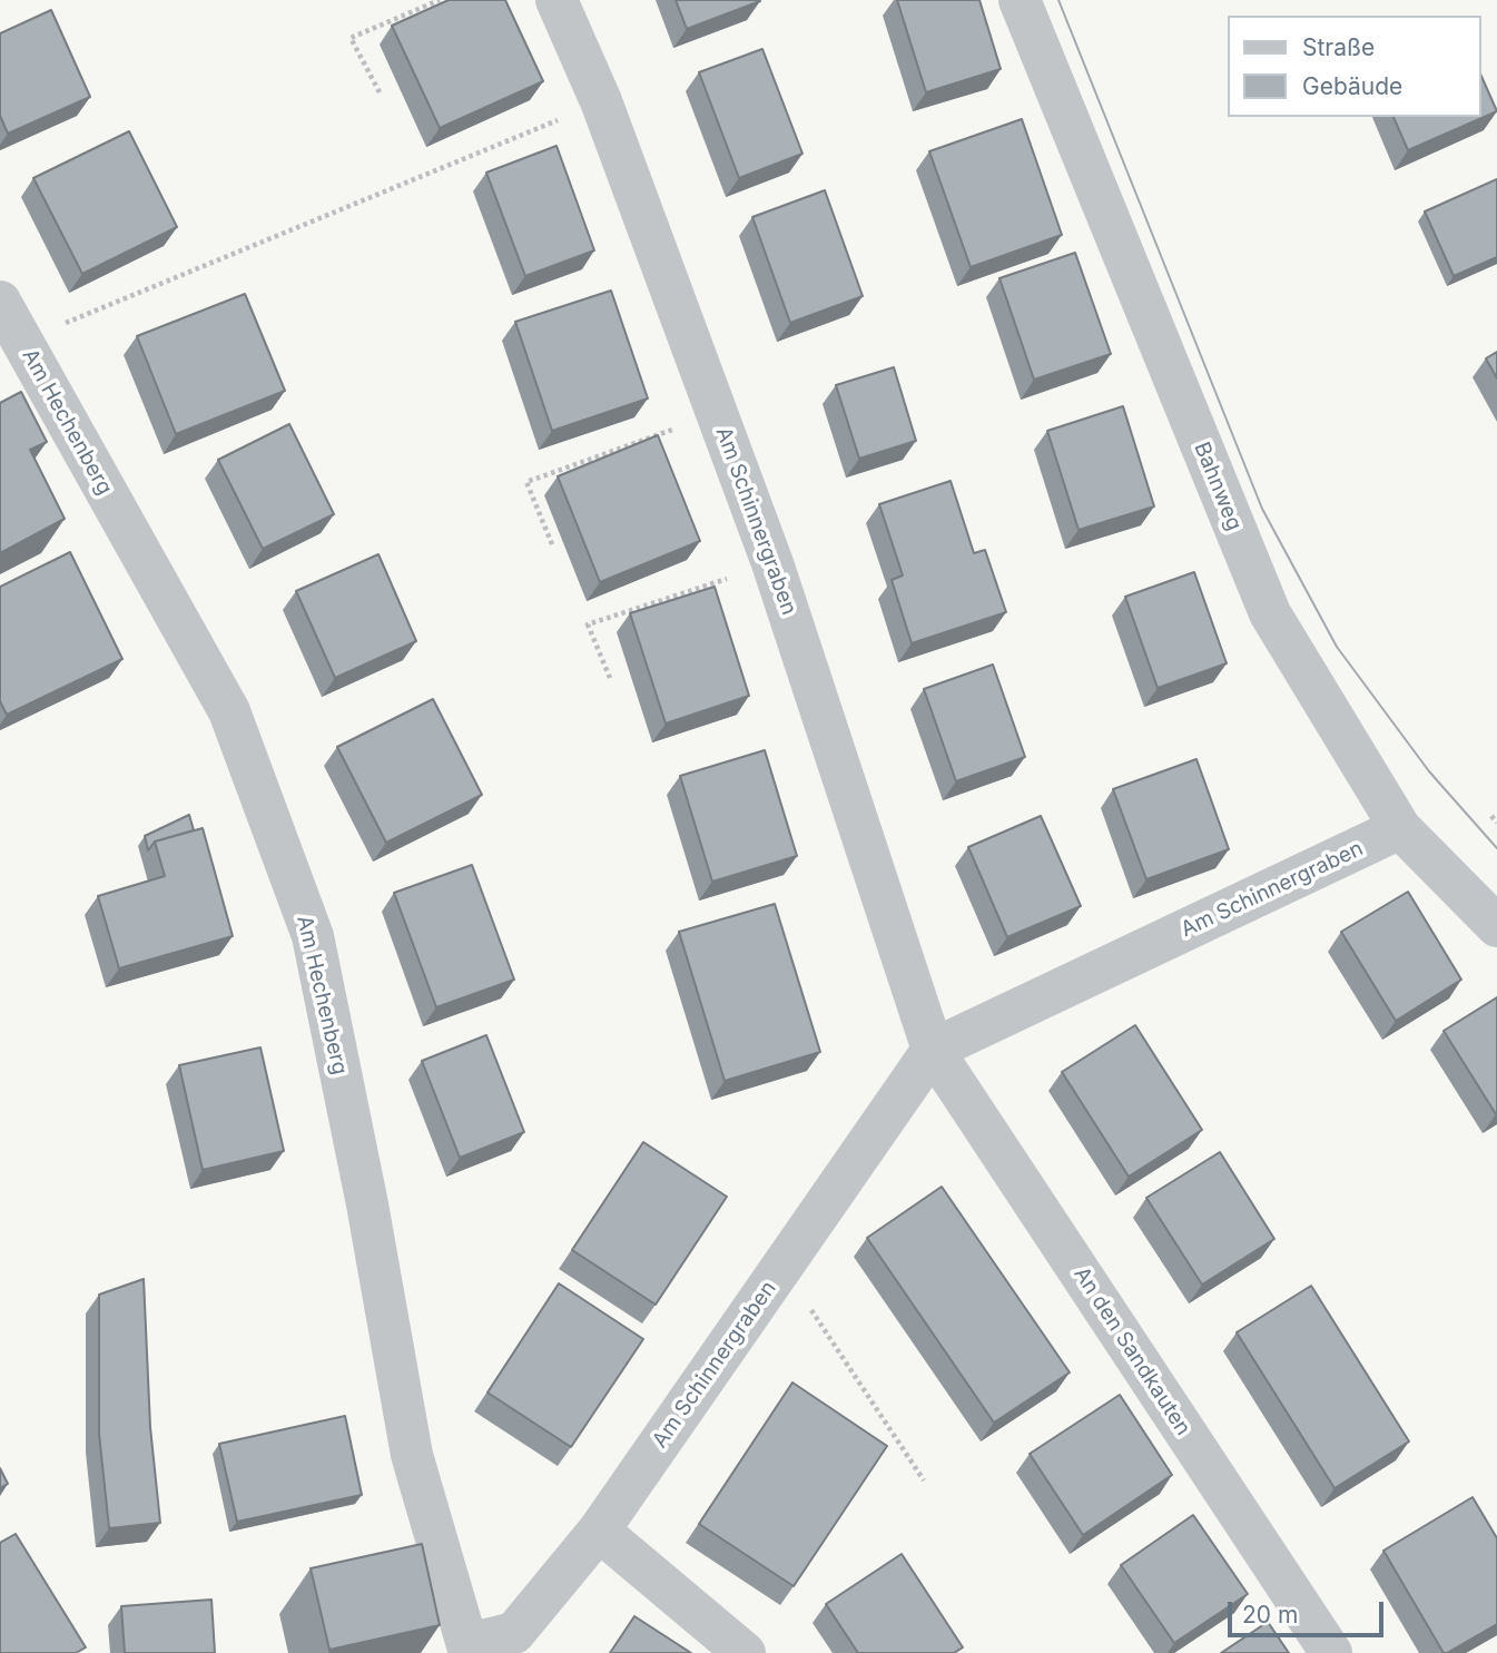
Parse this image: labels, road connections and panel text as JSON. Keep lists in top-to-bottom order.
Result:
{
  "streets": {
    "street": [
      "Am Hechenberg",
      "Bahnweg",
      "Am Schinnergraben",
      "An den Sandkauten"
    ]
  },
  "crossings": [
    ["Am Hechenberg", "Am Schinnergraben"],
    ["Bahnweg", "Am Schinnergraben"],
    ["Am Schinnergraben", "An den Sandkauten"]
  ],
  "legend": ["Straße", "Gebäude"],
  "scale_bar": "20 m"
}
